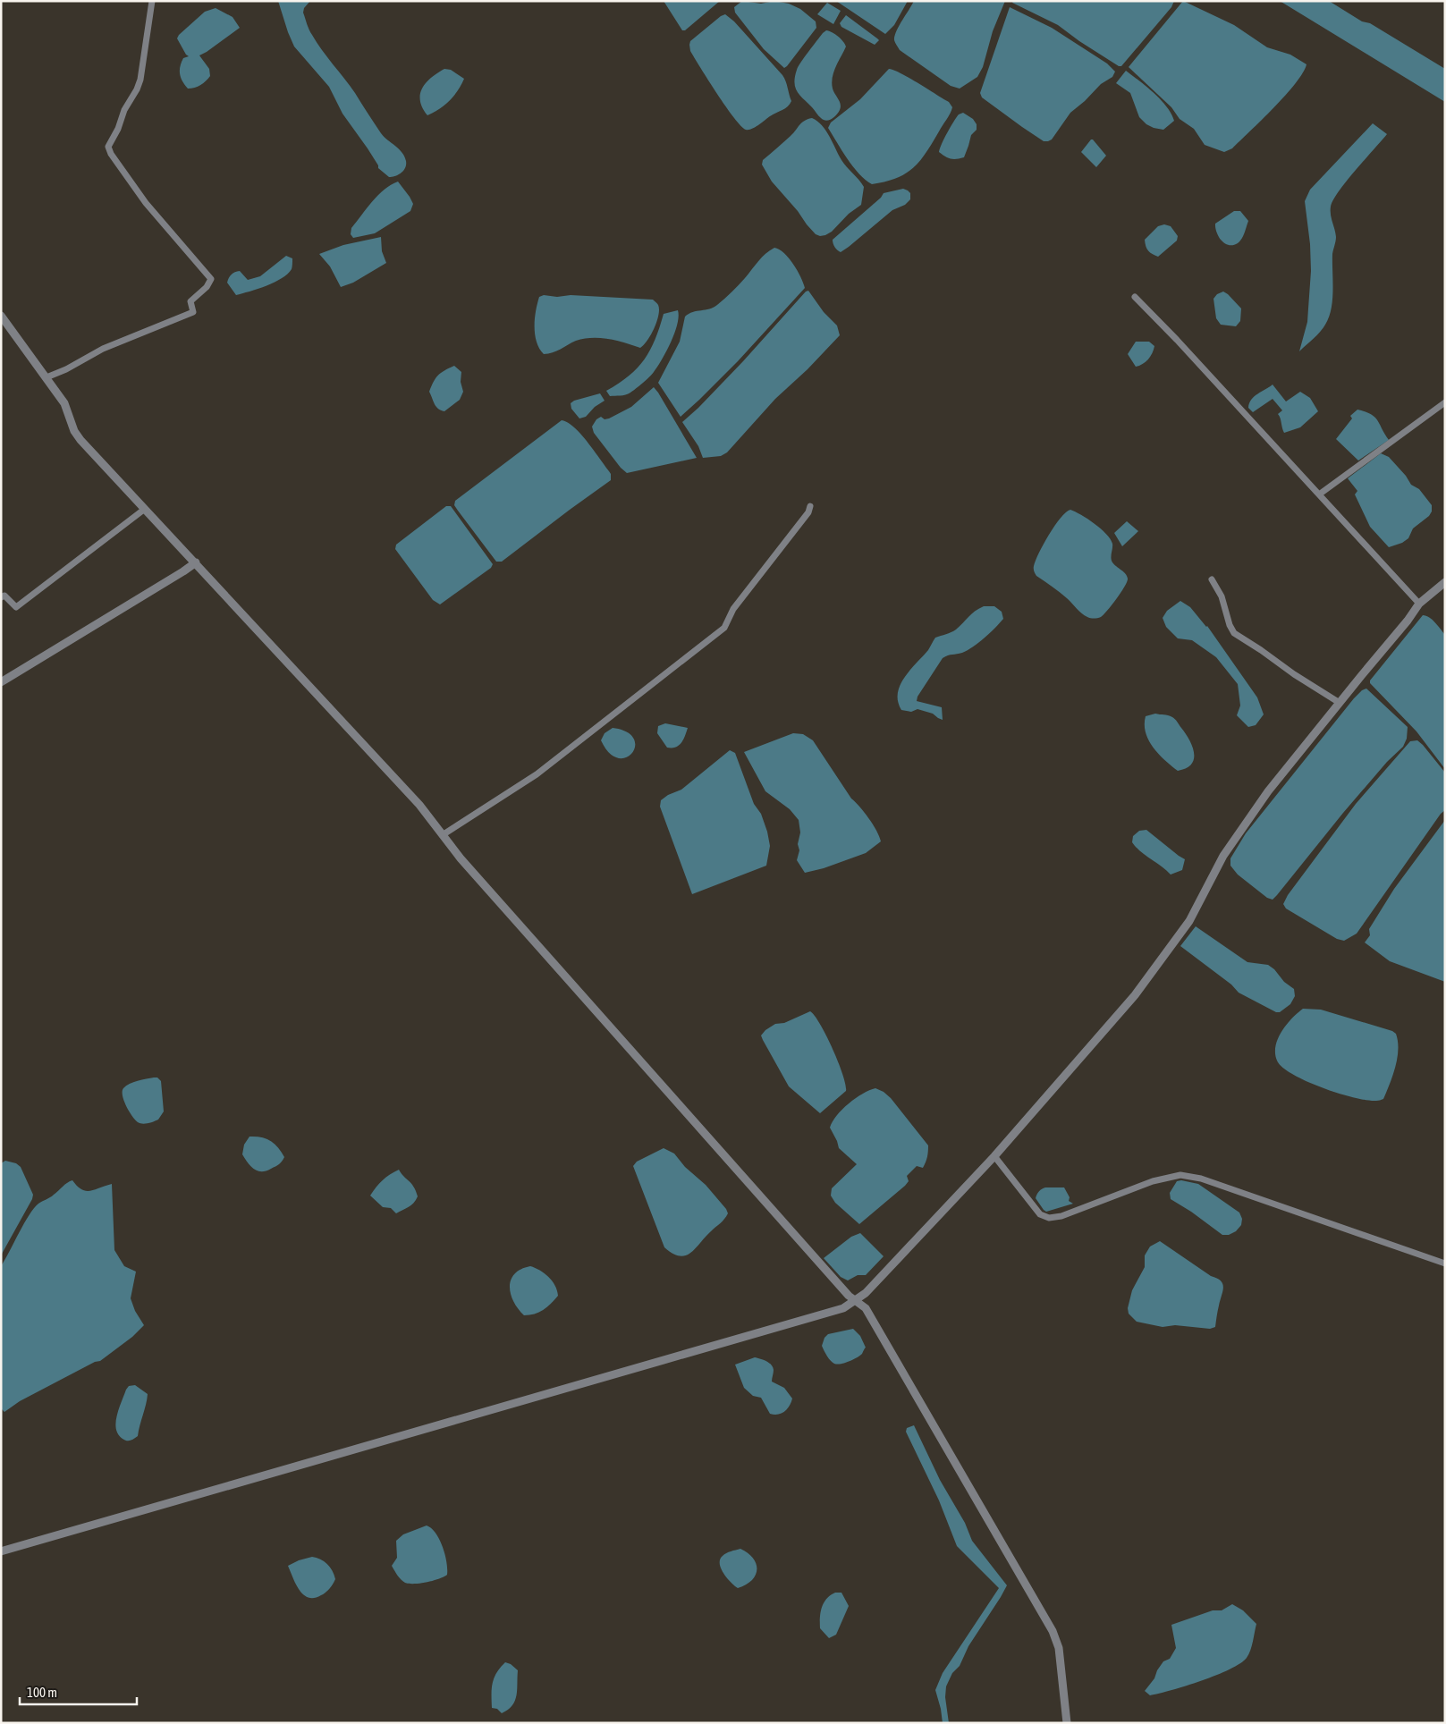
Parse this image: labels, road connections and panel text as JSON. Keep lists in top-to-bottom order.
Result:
{
  "scale_bar": "100 m"
}
